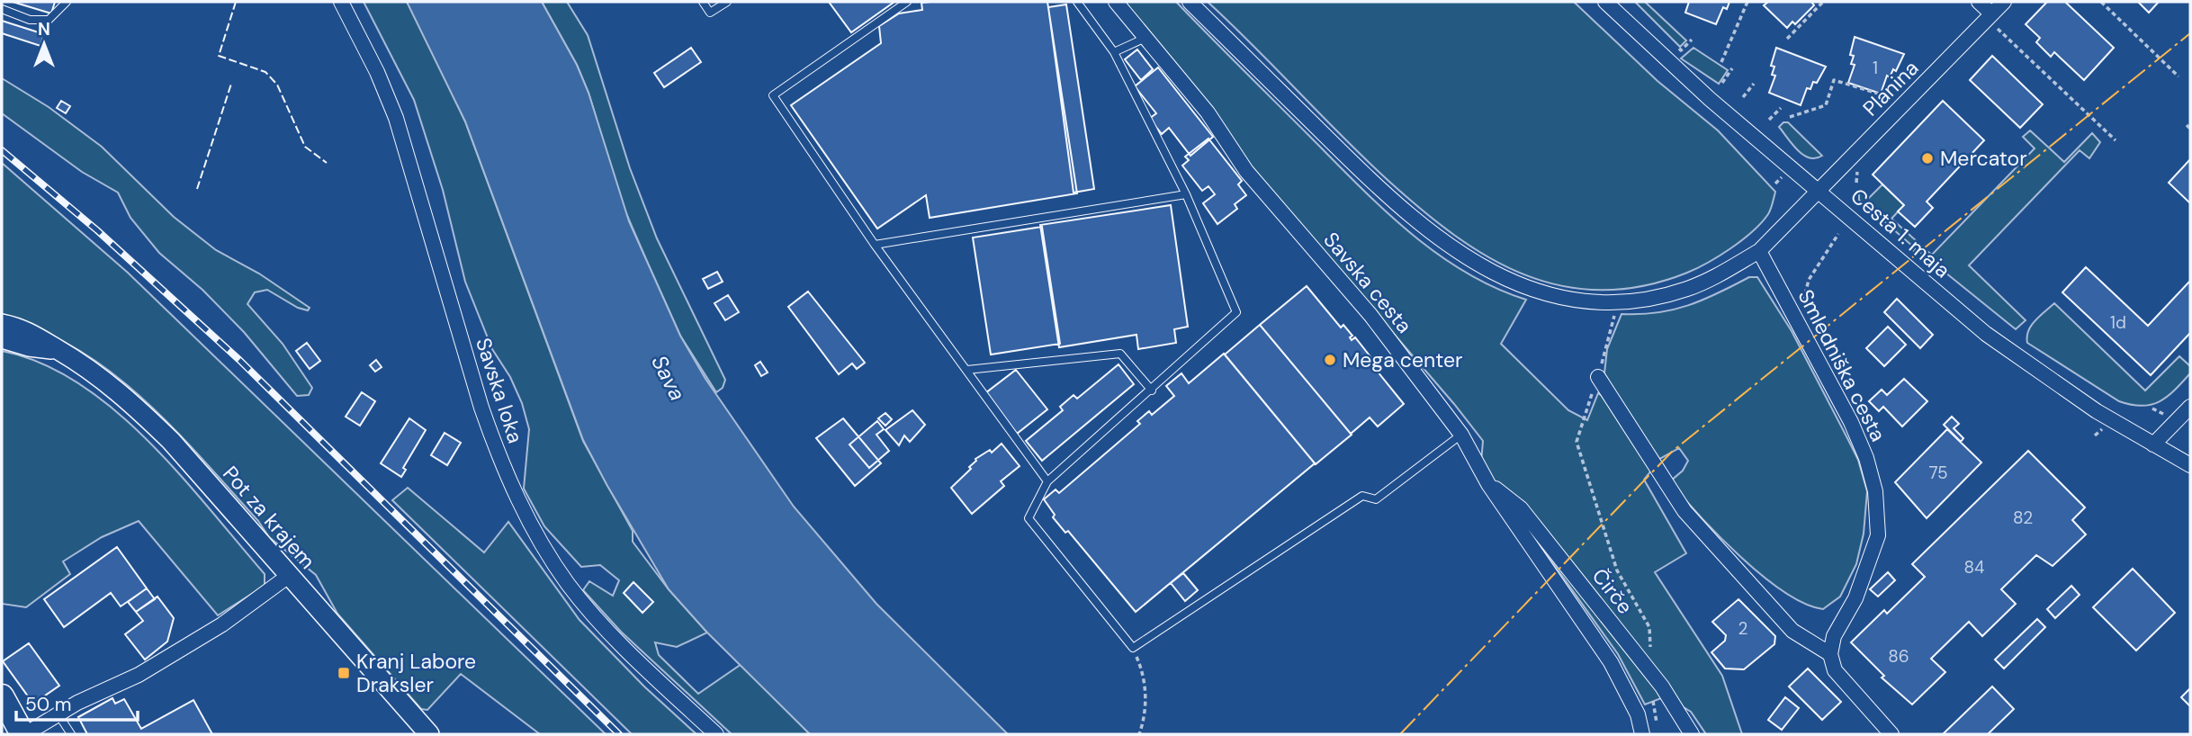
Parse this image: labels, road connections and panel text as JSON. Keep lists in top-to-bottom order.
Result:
{
  "streets": {
    "street": [
      "Planina",
      "Cesta 1. maja",
      "Savska cesta",
      "Smledniška cesta",
      "Savska loka",
      "Pot za krajem",
      "Čirče"
    ]
  },
  "crossings": [
    ["Planina", "Cesta 1. maja"],
    ["Savska cesta", "Čirče"]
  ],
  "water": ["Sava"],
  "places": {
    "other": ["Mercator", "Mega center"],
    "transit": ["Kranj Labore Draksler"]
  },
  "house_numbers": [
    "1",
    "1d",
    "75",
    "82",
    "84",
    "2",
    "86"
  ],
  "scale_bar": "50 m",
  "north": "top"
}
